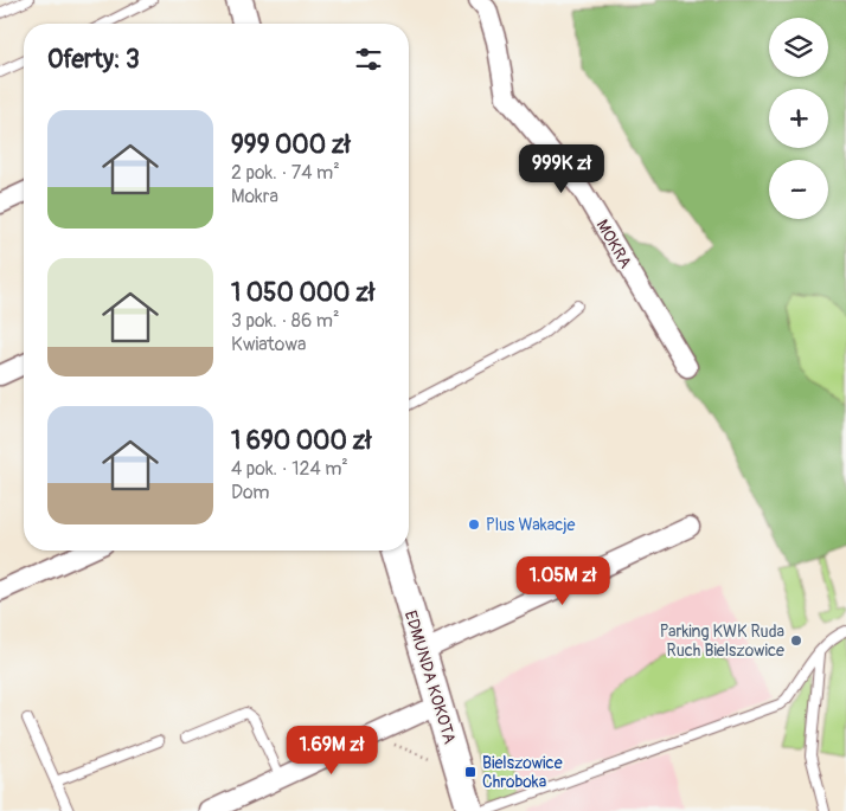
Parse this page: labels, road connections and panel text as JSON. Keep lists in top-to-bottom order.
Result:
{
  "streets": {
    "street": ["MOKRA", "EDMUNDA KOKOTA"]
  },
  "places": {
    "other": ["Plus Wakacje", "Parking KWK Ruda Ruch Bielszowice"],
    "transit": ["Bielszowice Chroboka"]
  },
  "page": {
    "map_buttons": ["+", "−"],
    "heading": "Oferty: 3",
    "list": [
      {
        "name": "999 000 zł",
        "note": "2 pok. · 74 m² · Mokra"
      },
      {
        "name": "1 050 000 zł",
        "note": "3 pok. · 86 m² · Kwiatowa"
      },
      {
        "name": "1 690 000 zł",
        "note": "4 pok. · 124 m² · Dom"
      }
    ],
    "price": ["999K zł", "1.05M zł", "1.69M zł"]
  }
}
